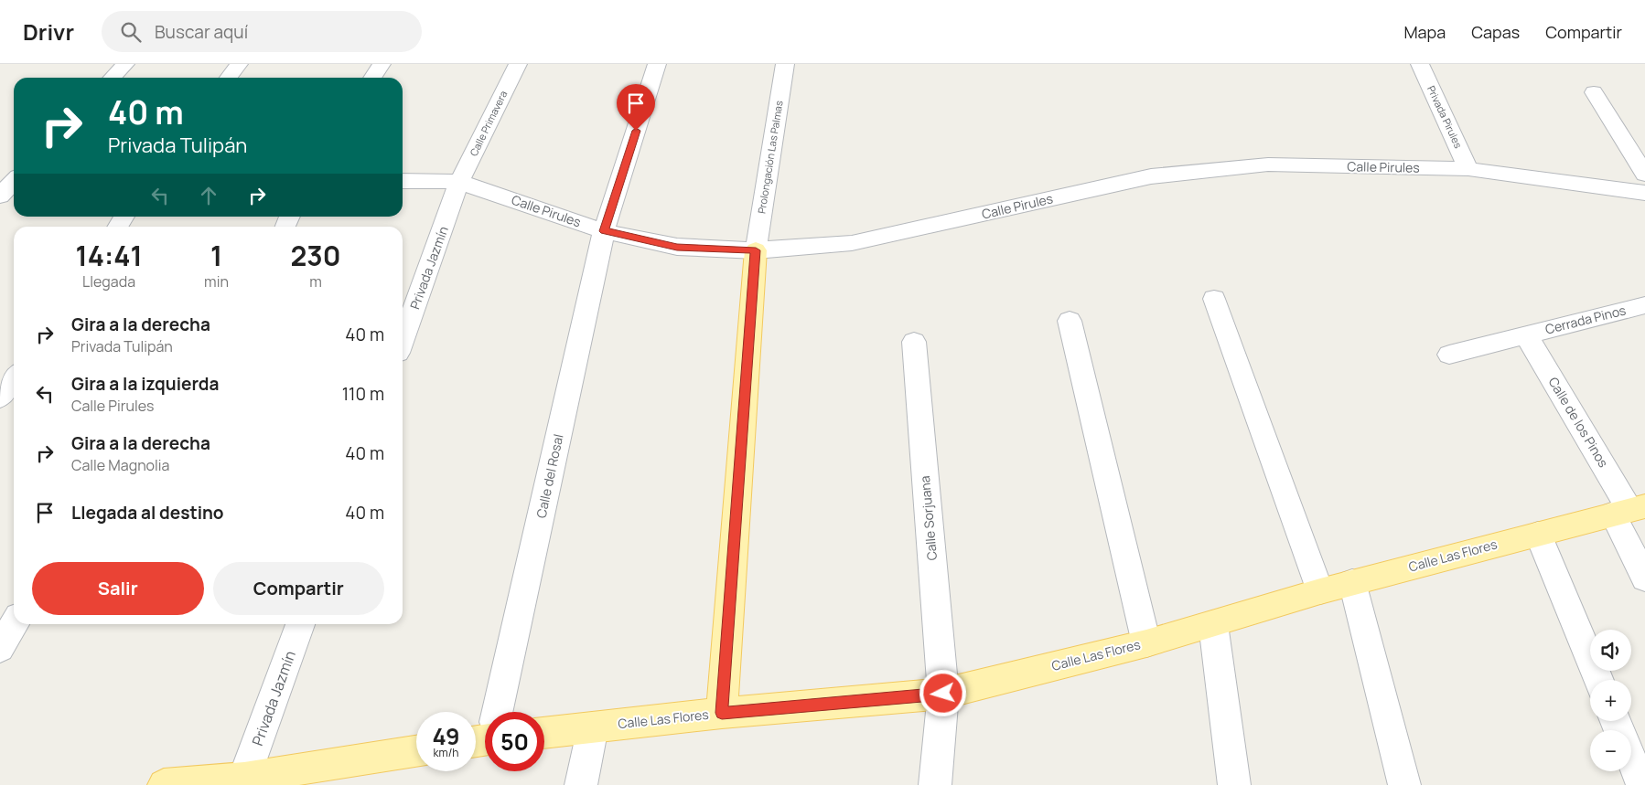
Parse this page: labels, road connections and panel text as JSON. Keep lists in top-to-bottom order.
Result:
{
  "streets": {
    "main road": ["Calle Las Flores"],
    "street": [
      "Privada Pirules",
      "Calle Primavera",
      "Prolongación Las Palmas",
      "Calle Pirules",
      "Privada Jazmín",
      "Cerrada Pinos",
      "Calle de los Pinos",
      "Calle del Rosal",
      "Calle Sorjuana"
    ]
  },
  "crossings": [
    ["Privada Pirules", "Calle Pirules"],
    ["Calle Primavera", "Calle Pirules"],
    ["Calle Primavera", "Privada Jazmín"],
    ["Prolongación Las Palmas", "Calle Pirules"],
    ["Calle Pirules", "Privada Jazmín"],
    ["Calle Pirules", "Calle del Rosal"],
    ["Cerrada Pinos", "Calle de los Pinos"],
    ["Calle de los Pinos", "Calle Las Flores"],
    ["Calle Sorjuana", "Calle Las Flores"]
  ],
  "page": {
    "header": "Drivr",
    "search": "Buscar aquí",
    "nav": ["Mapa", "Capas", "Compartir"],
    "turn": ["40 m", "Privada Tulipán"],
    "eta": [
      "14:41",
      "Llegada",
      "1",
      "min",
      "230",
      "m"
    ],
    "list": [
      {
        "name": "Gira a la derecha",
        "note": "Privada Tulipán",
        "value": "40 m"
      },
      {
        "name": "Gira a la izquierda",
        "note": "Calle Pirules",
        "value": "110 m"
      },
      {
        "name": "Gira a la derecha",
        "note": "Calle Magnolia",
        "value": "40 m"
      },
      {
        "name": "Llegada al destino",
        "value": "40 m"
      }
    ],
    "buttons": ["Salir", "Compartir"],
    "map_buttons": ["+", "−"],
    "speed": "49 km/h",
    "limit": "50"
  }
}
